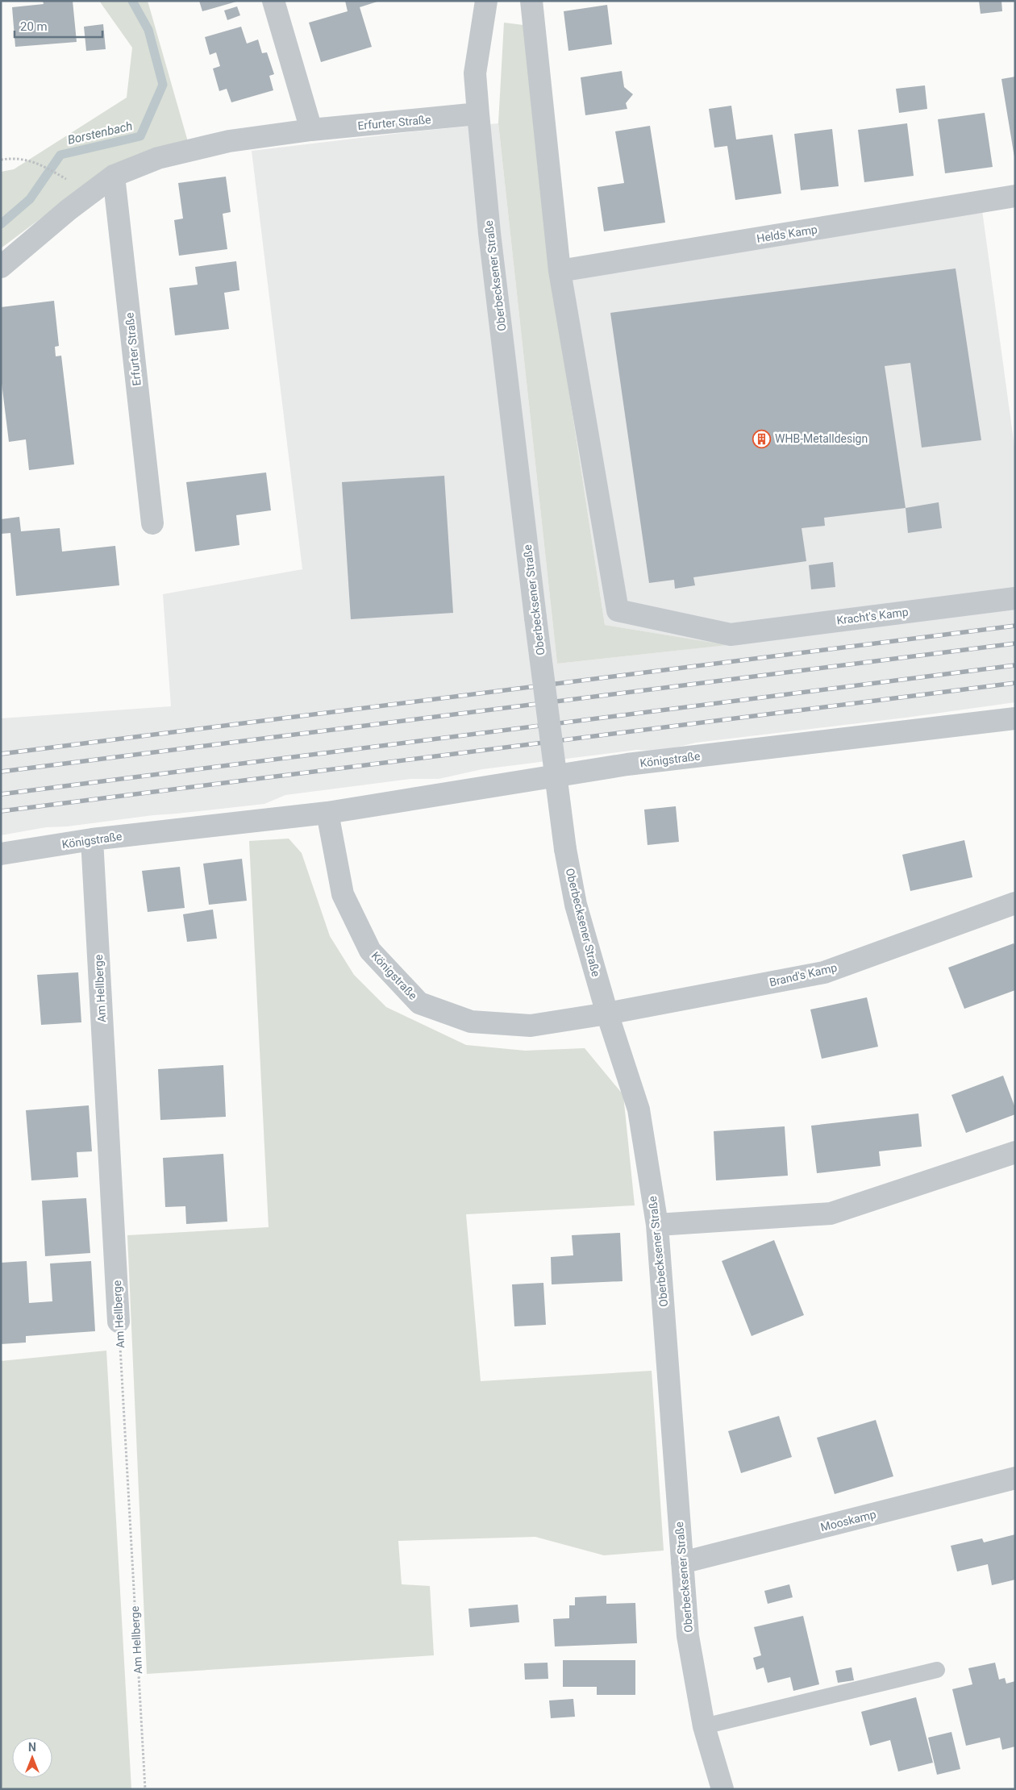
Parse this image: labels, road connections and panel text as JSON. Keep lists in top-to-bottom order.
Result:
{
  "streets": {
    "street": [
      "Erfurter Straße",
      "Helds Kamp",
      "Oberbecksener Straße",
      "Kracht's Kamp",
      "Königstraße",
      "Brand's Kamp",
      "Am Hellberge",
      "Mooskamp"
    ]
  },
  "crossings": [
    ["Erfurter Straße", "Oberbecksener Straße"],
    ["Helds Kamp", "Kracht's Kamp"],
    ["Oberbecksener Straße", "Königstraße"],
    ["Oberbecksener Straße", "Brand's Kamp"],
    ["Oberbecksener Straße", "Mooskamp"],
    ["Königstraße", "Brand's Kamp"],
    ["Königstraße", "Am Hellberge"]
  ],
  "water": ["Borstenbach"],
  "places": {
    "building": ["WHB-Metalldesign"]
  },
  "scale_bar": "20 m",
  "north": "top"
}
